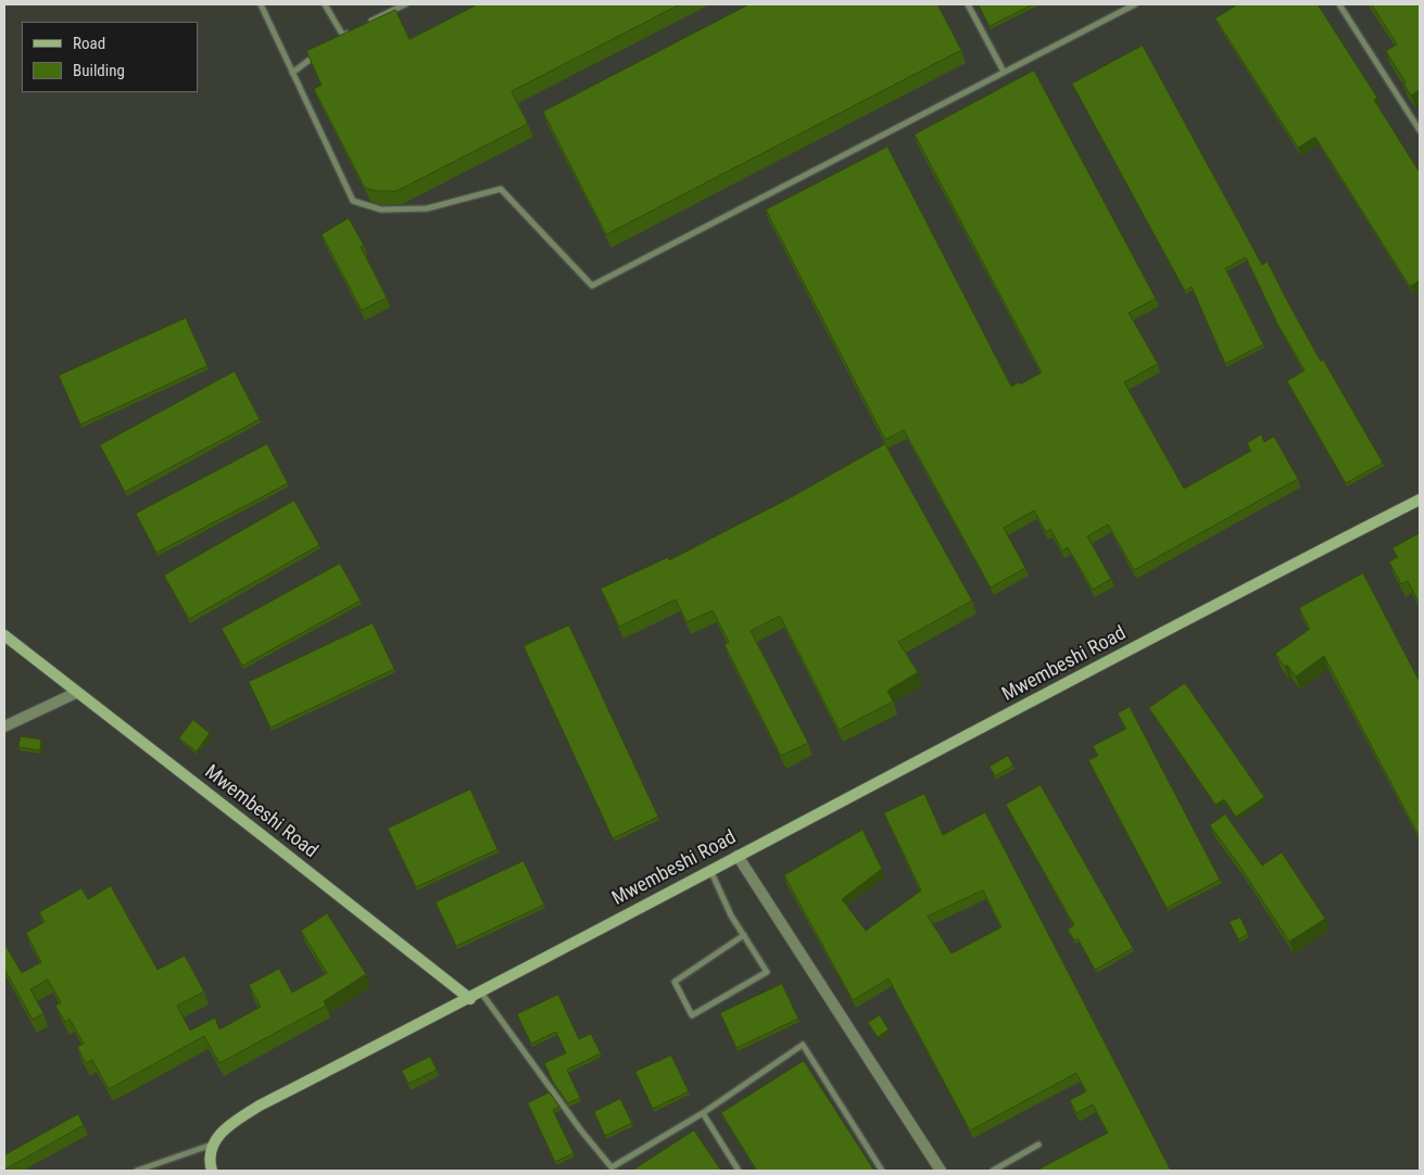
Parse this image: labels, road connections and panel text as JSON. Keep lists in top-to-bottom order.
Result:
{
  "streets": {
    "street": ["Mwembeshi Road"]
  },
  "legend": ["Road", "Building"]
}
